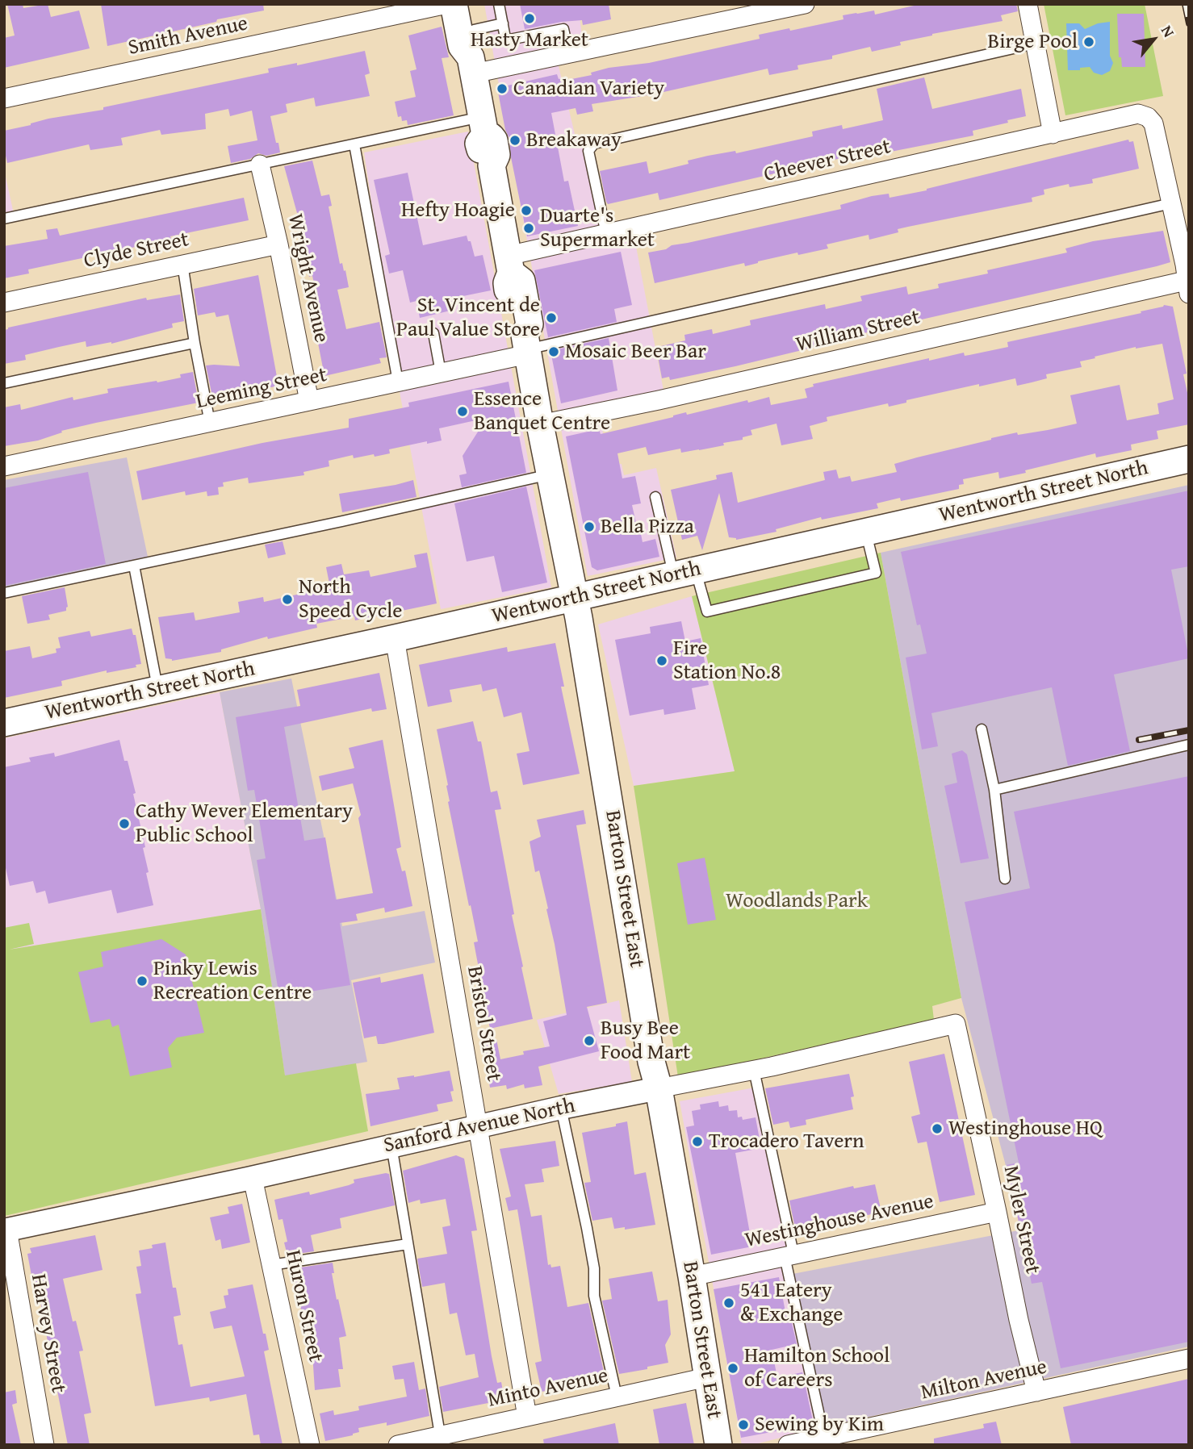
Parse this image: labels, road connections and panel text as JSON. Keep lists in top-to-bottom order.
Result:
{
  "streets": {
    "main road": ["Wentworth Street North", "Barton Street East"],
    "street": [
      "Smith Avenue",
      "Cheever Street",
      "Clyde Street",
      "Wright Avenue",
      "William Street",
      "Leeming Street",
      "Bristol Street",
      "Sanford Avenue North",
      "Myler Street",
      "Westinghouse Avenue",
      "Huron Street",
      "Harvey Street",
      "Milton Avenue",
      "Minto Avenue"
    ]
  },
  "crossings": [
    ["Cheever Street", "Barton Street East"],
    ["Clyde Street", "Wright Avenue"],
    ["Wright Avenue", "Leeming Street"],
    ["William Street", "Barton Street East"],
    ["Leeming Street", "Barton Street East"],
    ["Wentworth Street North", "Barton Street East"],
    ["Wentworth Street North", "Bristol Street"],
    ["Barton Street East", "Sanford Avenue North"],
    ["Barton Street East", "Westinghouse Avenue"],
    ["Barton Street East", "Minto Avenue"],
    ["Bristol Street", "Sanford Avenue North"],
    ["Bristol Street", "Minto Avenue"],
    ["Sanford Avenue North", "Myler Street"],
    ["Sanford Avenue North", "Huron Street"],
    ["Sanford Avenue North", "Harvey Street"],
    ["Myler Street", "Westinghouse Avenue"],
    ["Myler Street", "Milton Avenue"]
  ],
  "parks": ["Woodlands Park"],
  "places": [
    "Hasty Market",
    "Birge Pool",
    "Canadian Variety",
    "Breakaway",
    "Hefty Hoagie",
    "Duarte's Supermarket",
    "St. Vincent de Paul Value Store",
    "Mosaic Beer Bar",
    "Essence Banquet Centre",
    "Bella Pizza",
    "North Speed Cycle",
    "Fire Station No.8",
    "Cathy Wever Elementary Public School",
    "Pinky Lewis Recreation Centre",
    "Busy Bee Food Mart",
    "Westinghouse HQ",
    "Trocadero Tavern",
    "541 Eatery & Exchange",
    "Hamilton School of Careers",
    "Sewing by Kim"
  ],
  "north": "top right"
}
